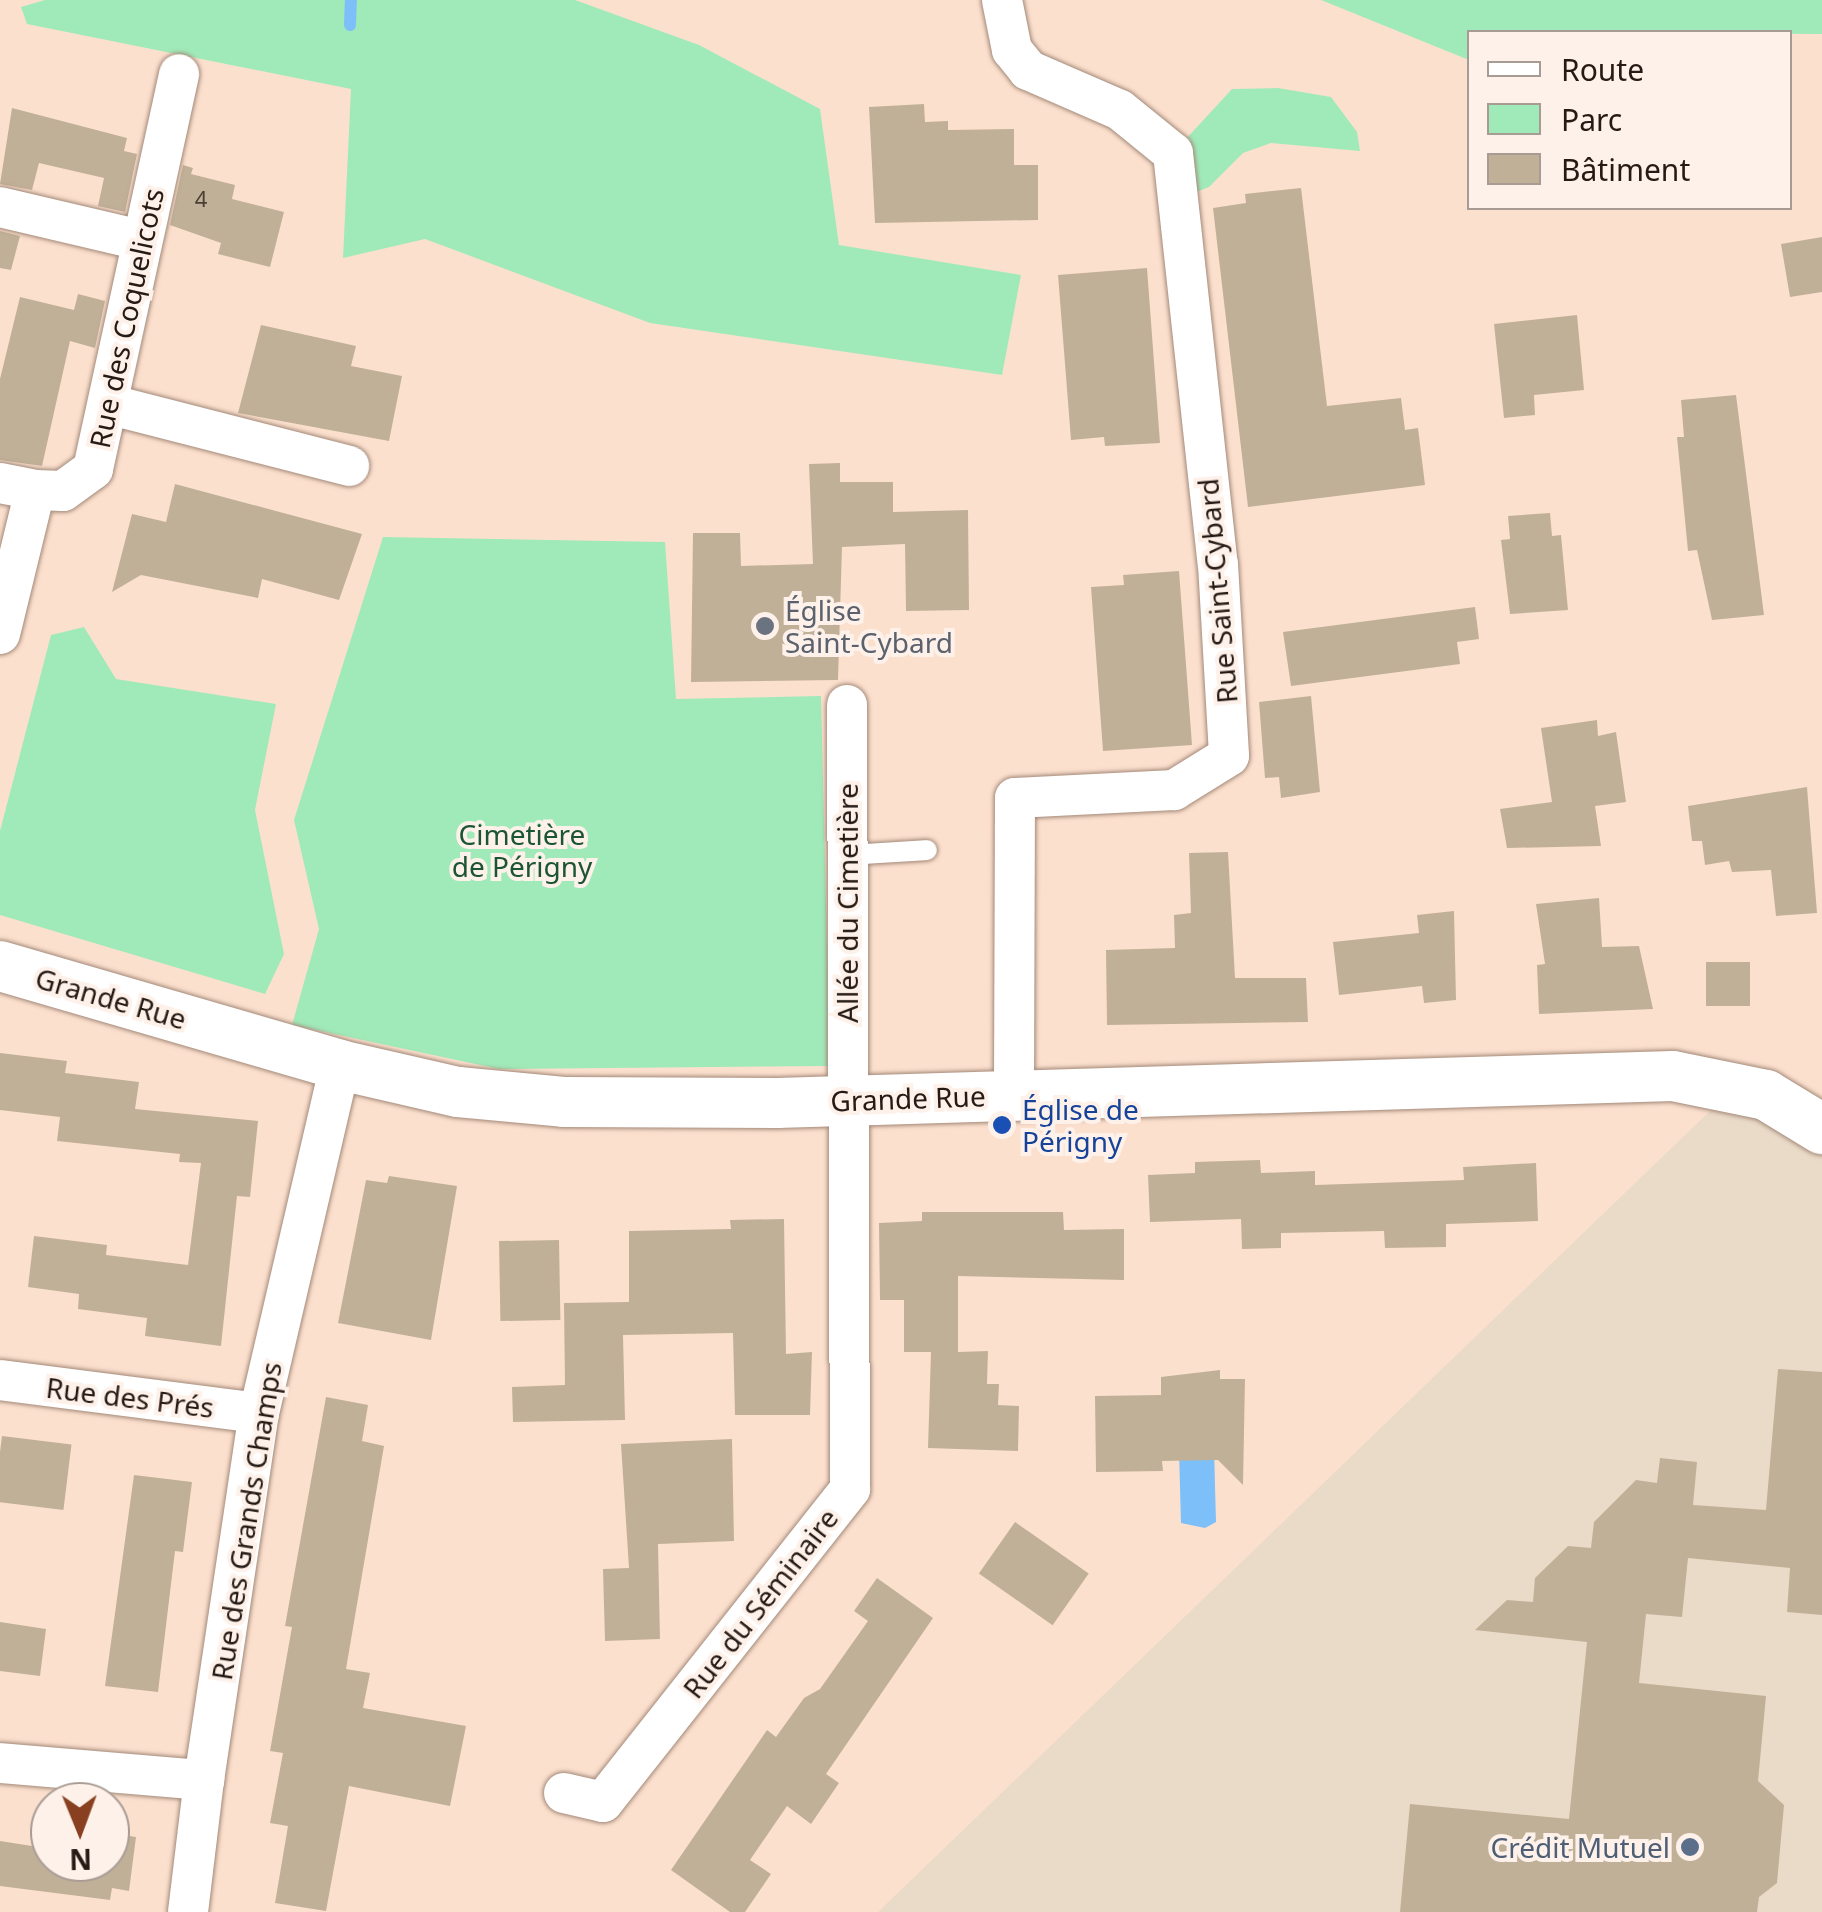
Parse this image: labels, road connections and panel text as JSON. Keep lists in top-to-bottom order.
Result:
{
  "streets": {
    "street": [
      "Rue des Coquelicots",
      "Rue Saint-Cybard",
      "Allée du Cimetière",
      "Grande Rue",
      "Rue des Prés",
      "Rue des Grands Champs",
      "Rue du Séminaire"
    ]
  },
  "crossings": [
    ["Rue Saint-Cybard", "Grande Rue"],
    ["Allée du Cimetière", "Grande Rue"],
    ["Allée du Cimetière", "Rue du Séminaire"],
    ["Grande Rue", "Rue des Grands Champs"],
    ["Grande Rue", "Rue du Séminaire"],
    ["Rue des Prés", "Rue des Grands Champs"]
  ],
  "parks": ["Cimetière de Périgny"],
  "places": ["Église Saint-Cybard", "Église de Périgny", "Crédit Mutuel"],
  "house_numbers": ["4"],
  "legend": ["Route", "Parc", "Bâtiment"],
  "north": "bottom"
}
